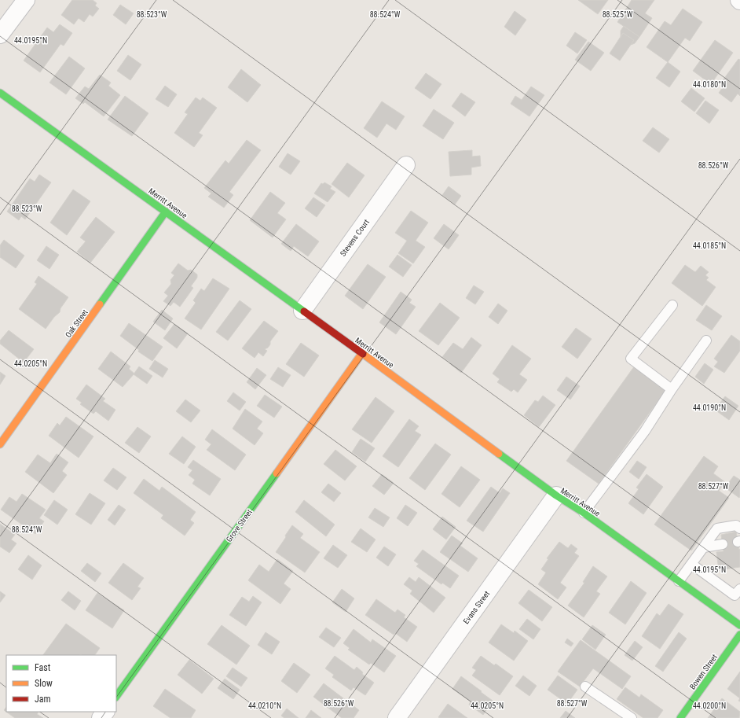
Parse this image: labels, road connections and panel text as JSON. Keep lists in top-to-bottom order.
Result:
{
  "streets": {
    "street": [
      "Merritt Avenue",
      "Stevens Court",
      "Oak Street",
      "Grove Street",
      "Evans Street",
      "Bowen Street"
    ]
  },
  "crossings": [
    ["Merritt Avenue", "Stevens Court"],
    ["Merritt Avenue", "Oak Street"],
    ["Merritt Avenue", "Grove Street"],
    ["Merritt Avenue", "Evans Street"]
  ],
  "legend": ["Fast", "Slow", "Jam"],
  "coordinates": [
    "88.523°W",
    "88.524°W",
    "88.525°W",
    "44.0195°N",
    "44.0180°N",
    "88.526°W",
    "44.0185°N",
    "44.0205°N",
    "44.0190°N",
    "88.527°W",
    "44.0210°N",
    "44.0200°N"
  ]
}
